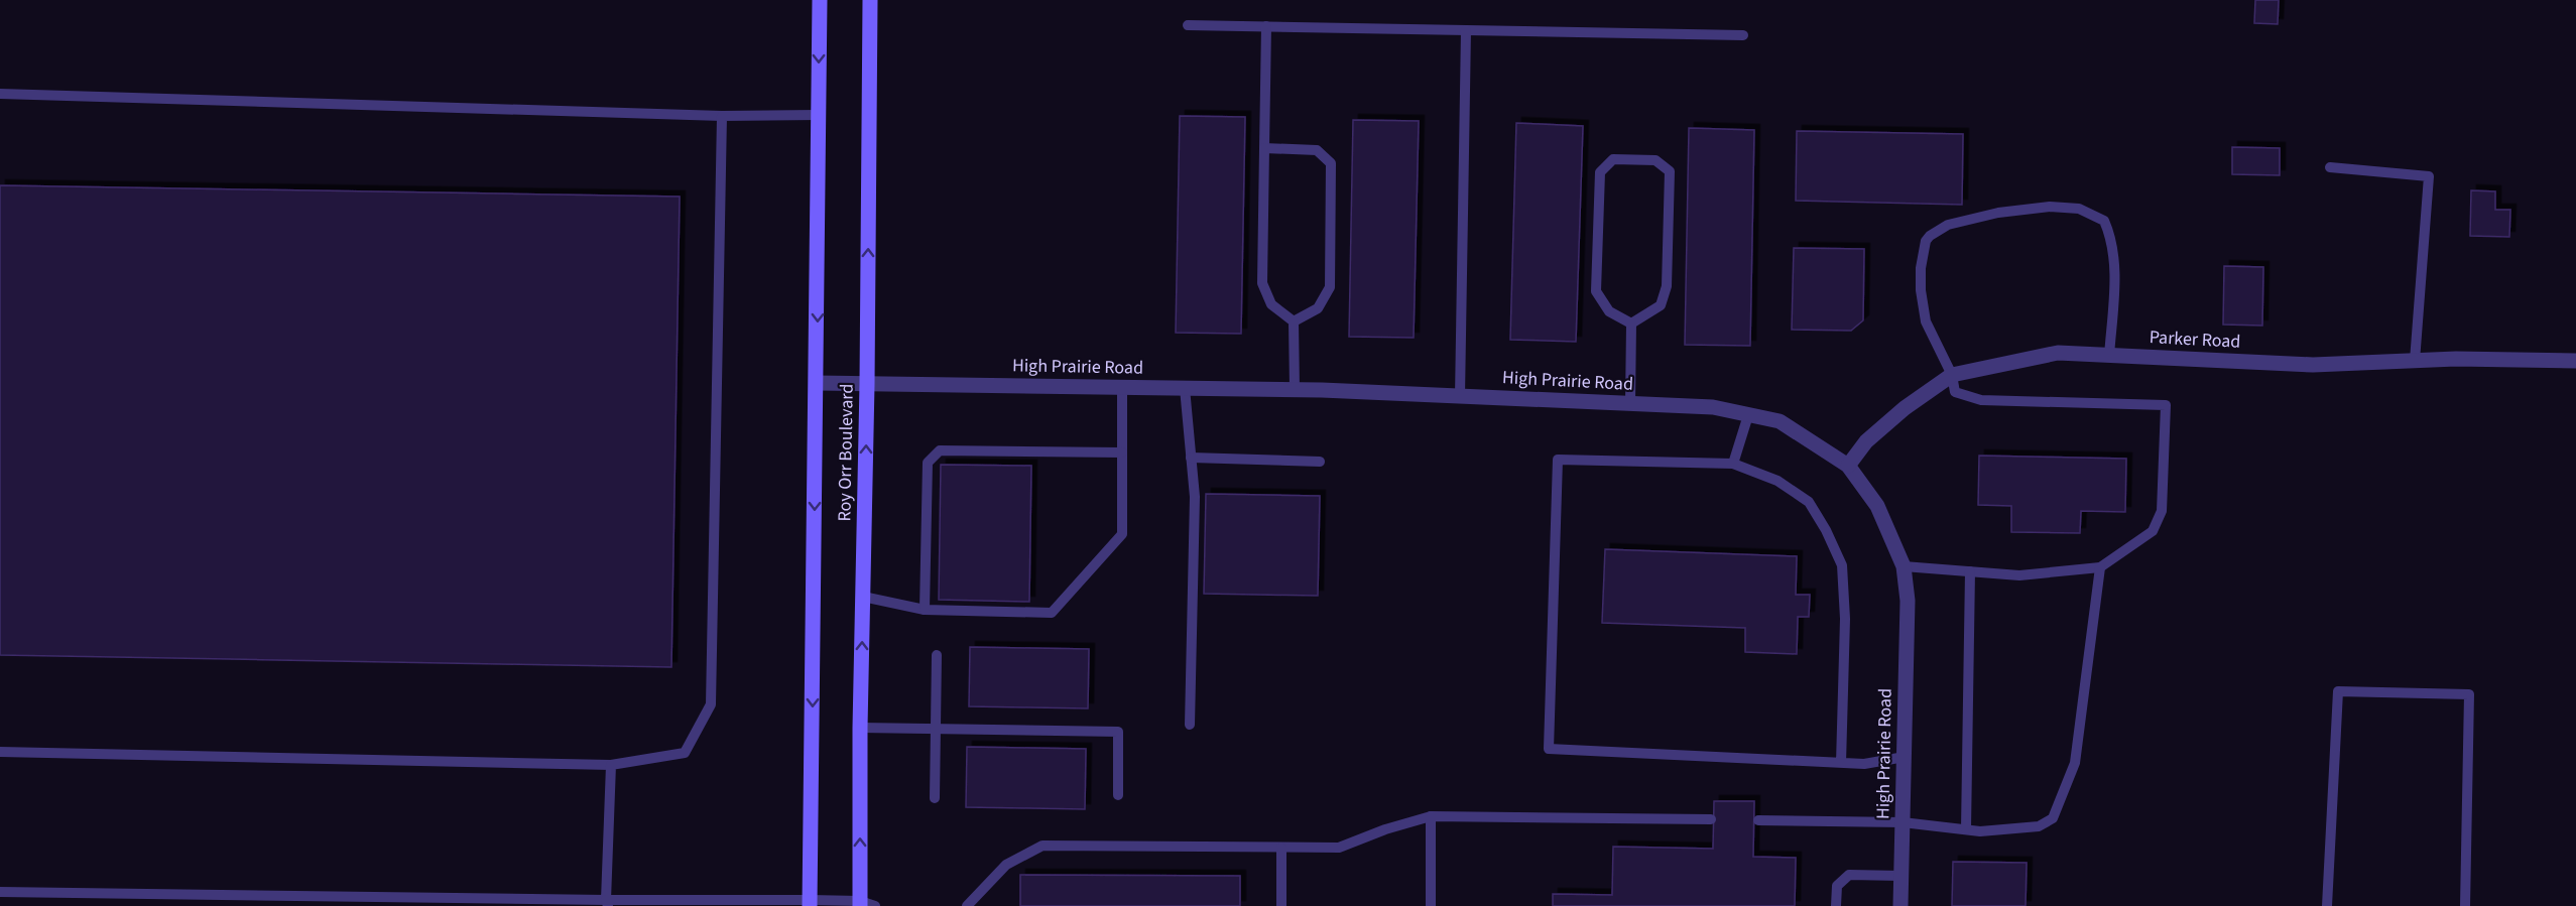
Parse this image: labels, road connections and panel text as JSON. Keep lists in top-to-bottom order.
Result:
{
  "streets": {
    "main road": ["Roy Orr Boulevard"],
    "street": ["Parker Road", "High Prairie Road"]
  },
  "crossings": [
    ["Parker Road", "High Prairie Road"],
    ["High Prairie Road", "Roy Orr Boulevard"]
  ]
}
